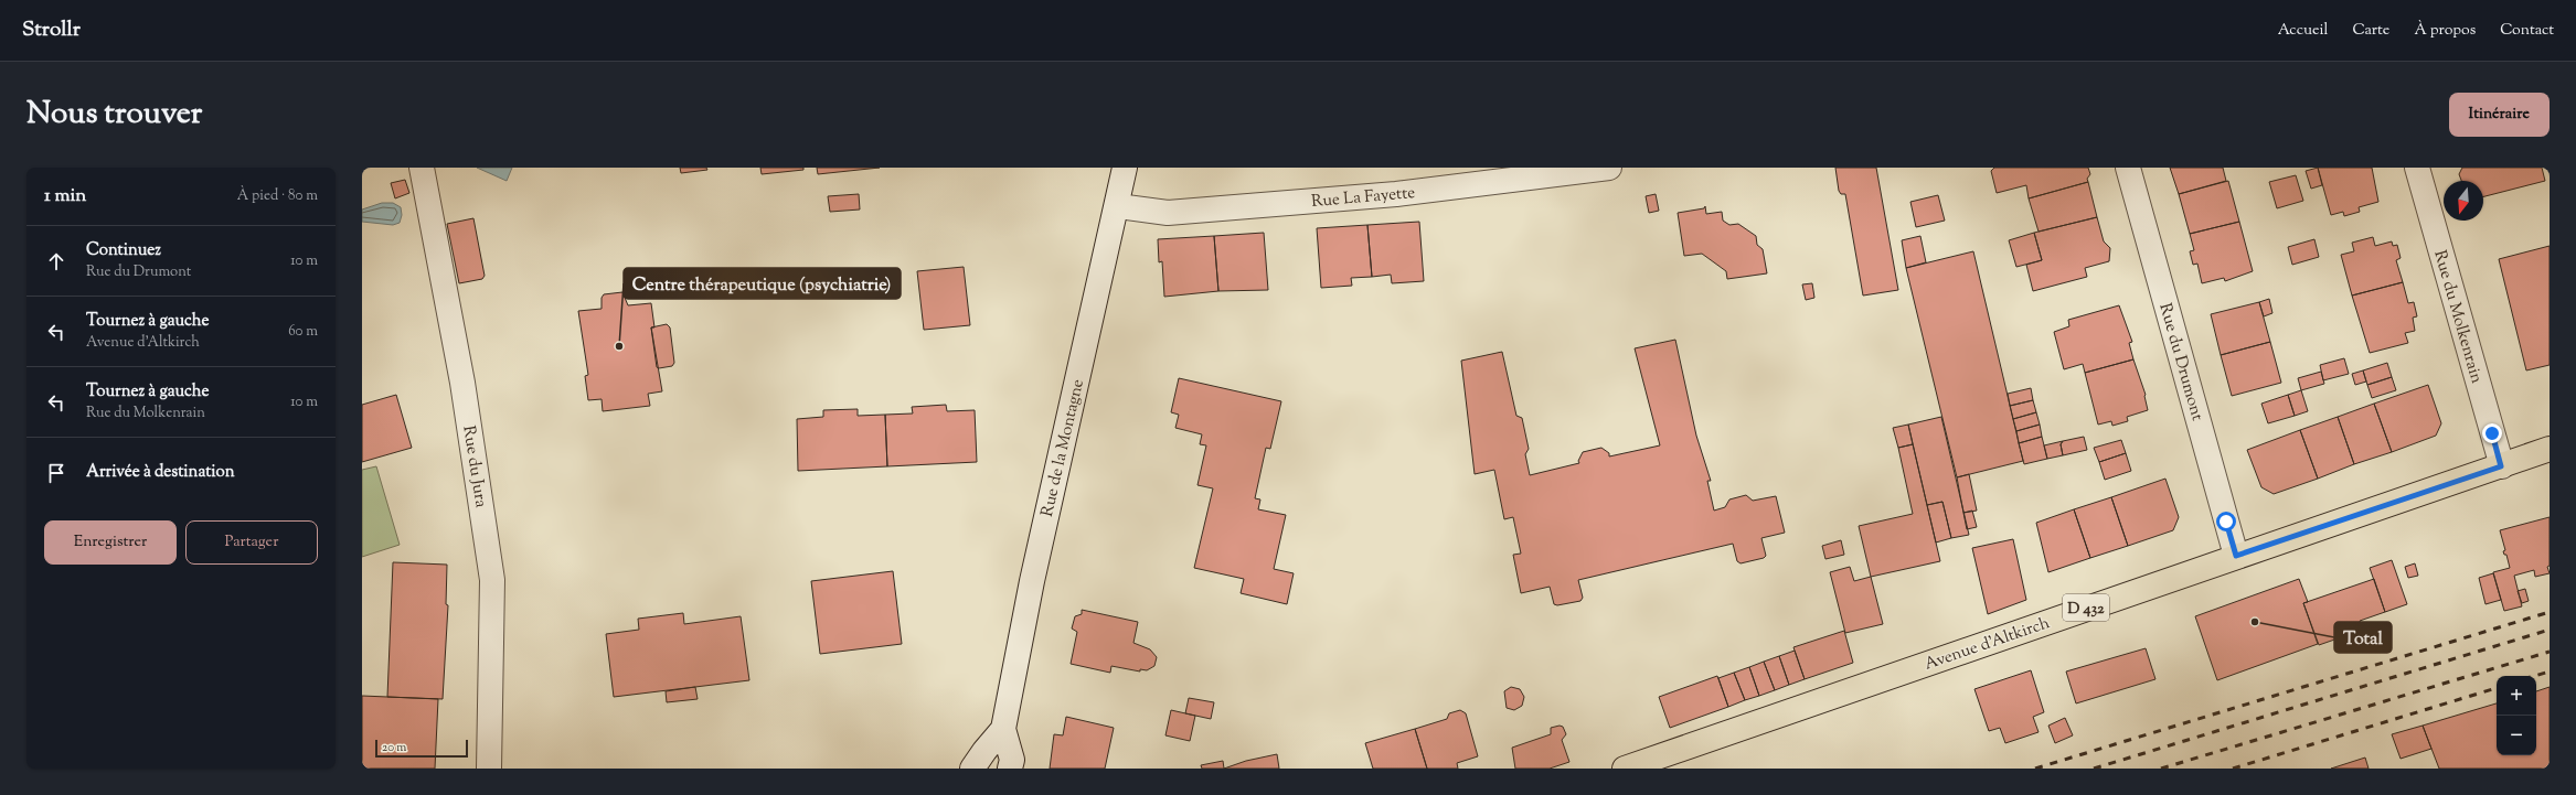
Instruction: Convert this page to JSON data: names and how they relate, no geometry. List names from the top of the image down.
{
  "streets": {
    "main road": ["D 432", "Avenue d'Altkirch"],
    "street": [
      "Rue La Fayette",
      "Rue du Molkenrain",
      "Rue du Drumont",
      "Rue de la Montagne",
      "Rue du Jura"
    ]
  },
  "crossings": [
    ["Rue La Fayette", "Rue de la Montagne"],
    ["Rue du Molkenrain", "Avenue d'Altkirch"],
    ["Rue du Drumont", "Avenue d'Altkirch"]
  ],
  "places": ["Centre thérapeutique (psychiatrie)", "Total"],
  "scale_bar": "20 m",
  "north": "bottom",
  "page": {
    "header": "Strollr",
    "nav": [
      "Accueil",
      "Carte",
      "À propos",
      "Contact"
    ],
    "title": "Nous trouver",
    "buttons": [
      "Itinéraire",
      ["Enregistrer", "Partager"]
    ],
    "heading": ["1 min", "À pied · 80 m"],
    "list": [
      ["Continuez", "Rue du Drumont", "10 m"],
      ["Tournez à gauche", "Avenue d'Altkirch", "60 m"],
      ["Tournez à gauche", "Rue du Molkenrain", "10 m"],
      "Arrivée à destination"
    ],
    "map_buttons": ["+", "−"],
    "scale": "20 m"
  }
}
